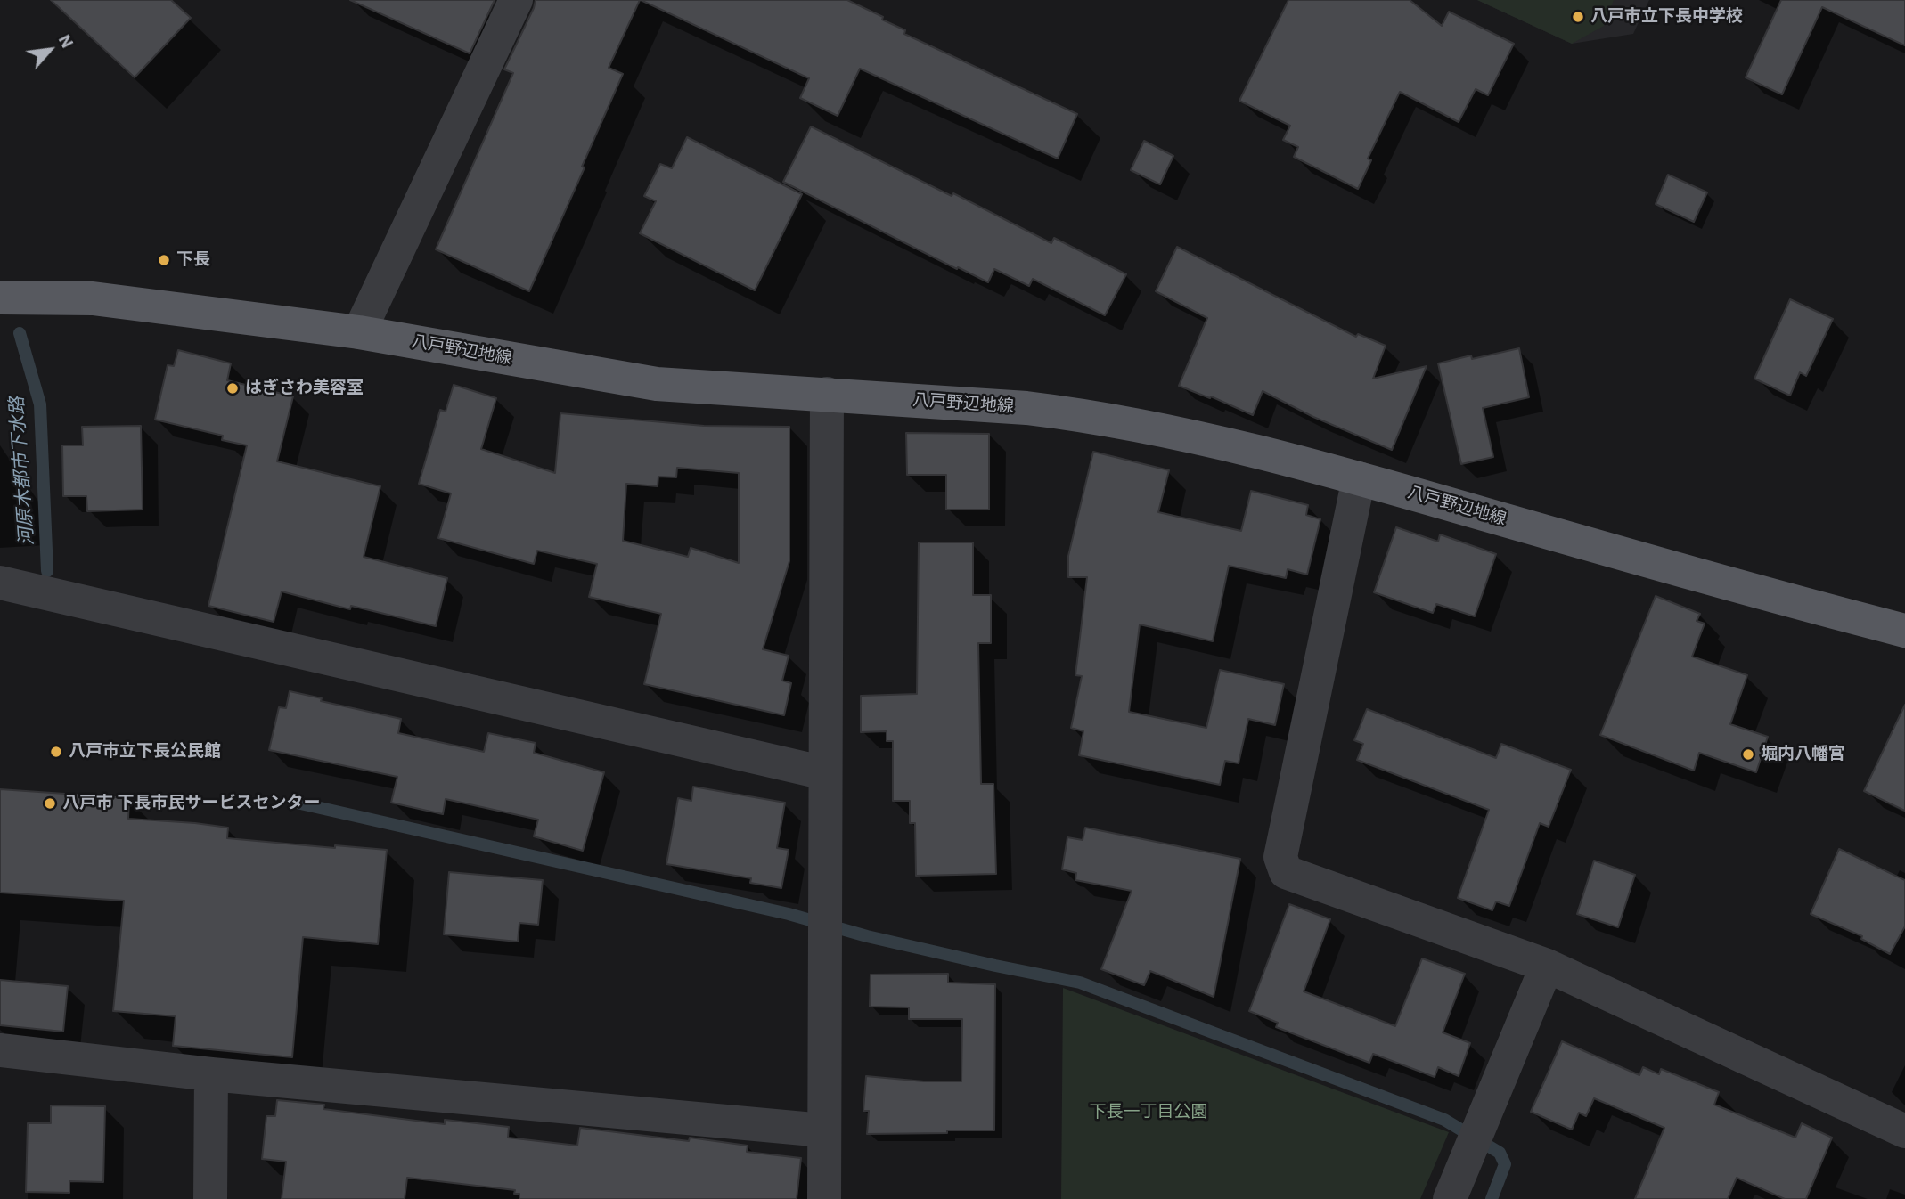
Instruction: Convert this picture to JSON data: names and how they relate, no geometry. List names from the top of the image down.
{
  "streets": {
    "main road": ["八戸野辺地線"]
  },
  "water": ["河原木都市下水路"],
  "parks": ["下長一丁目公園"],
  "places": [
    "八戸市立下長中学校",
    "下長",
    "はぎさわ美容室",
    "八戸市立下長公民館",
    "堀内八幡宮",
    "八戸市 下長市民サービスセンター"
  ],
  "north": "top right"
}
